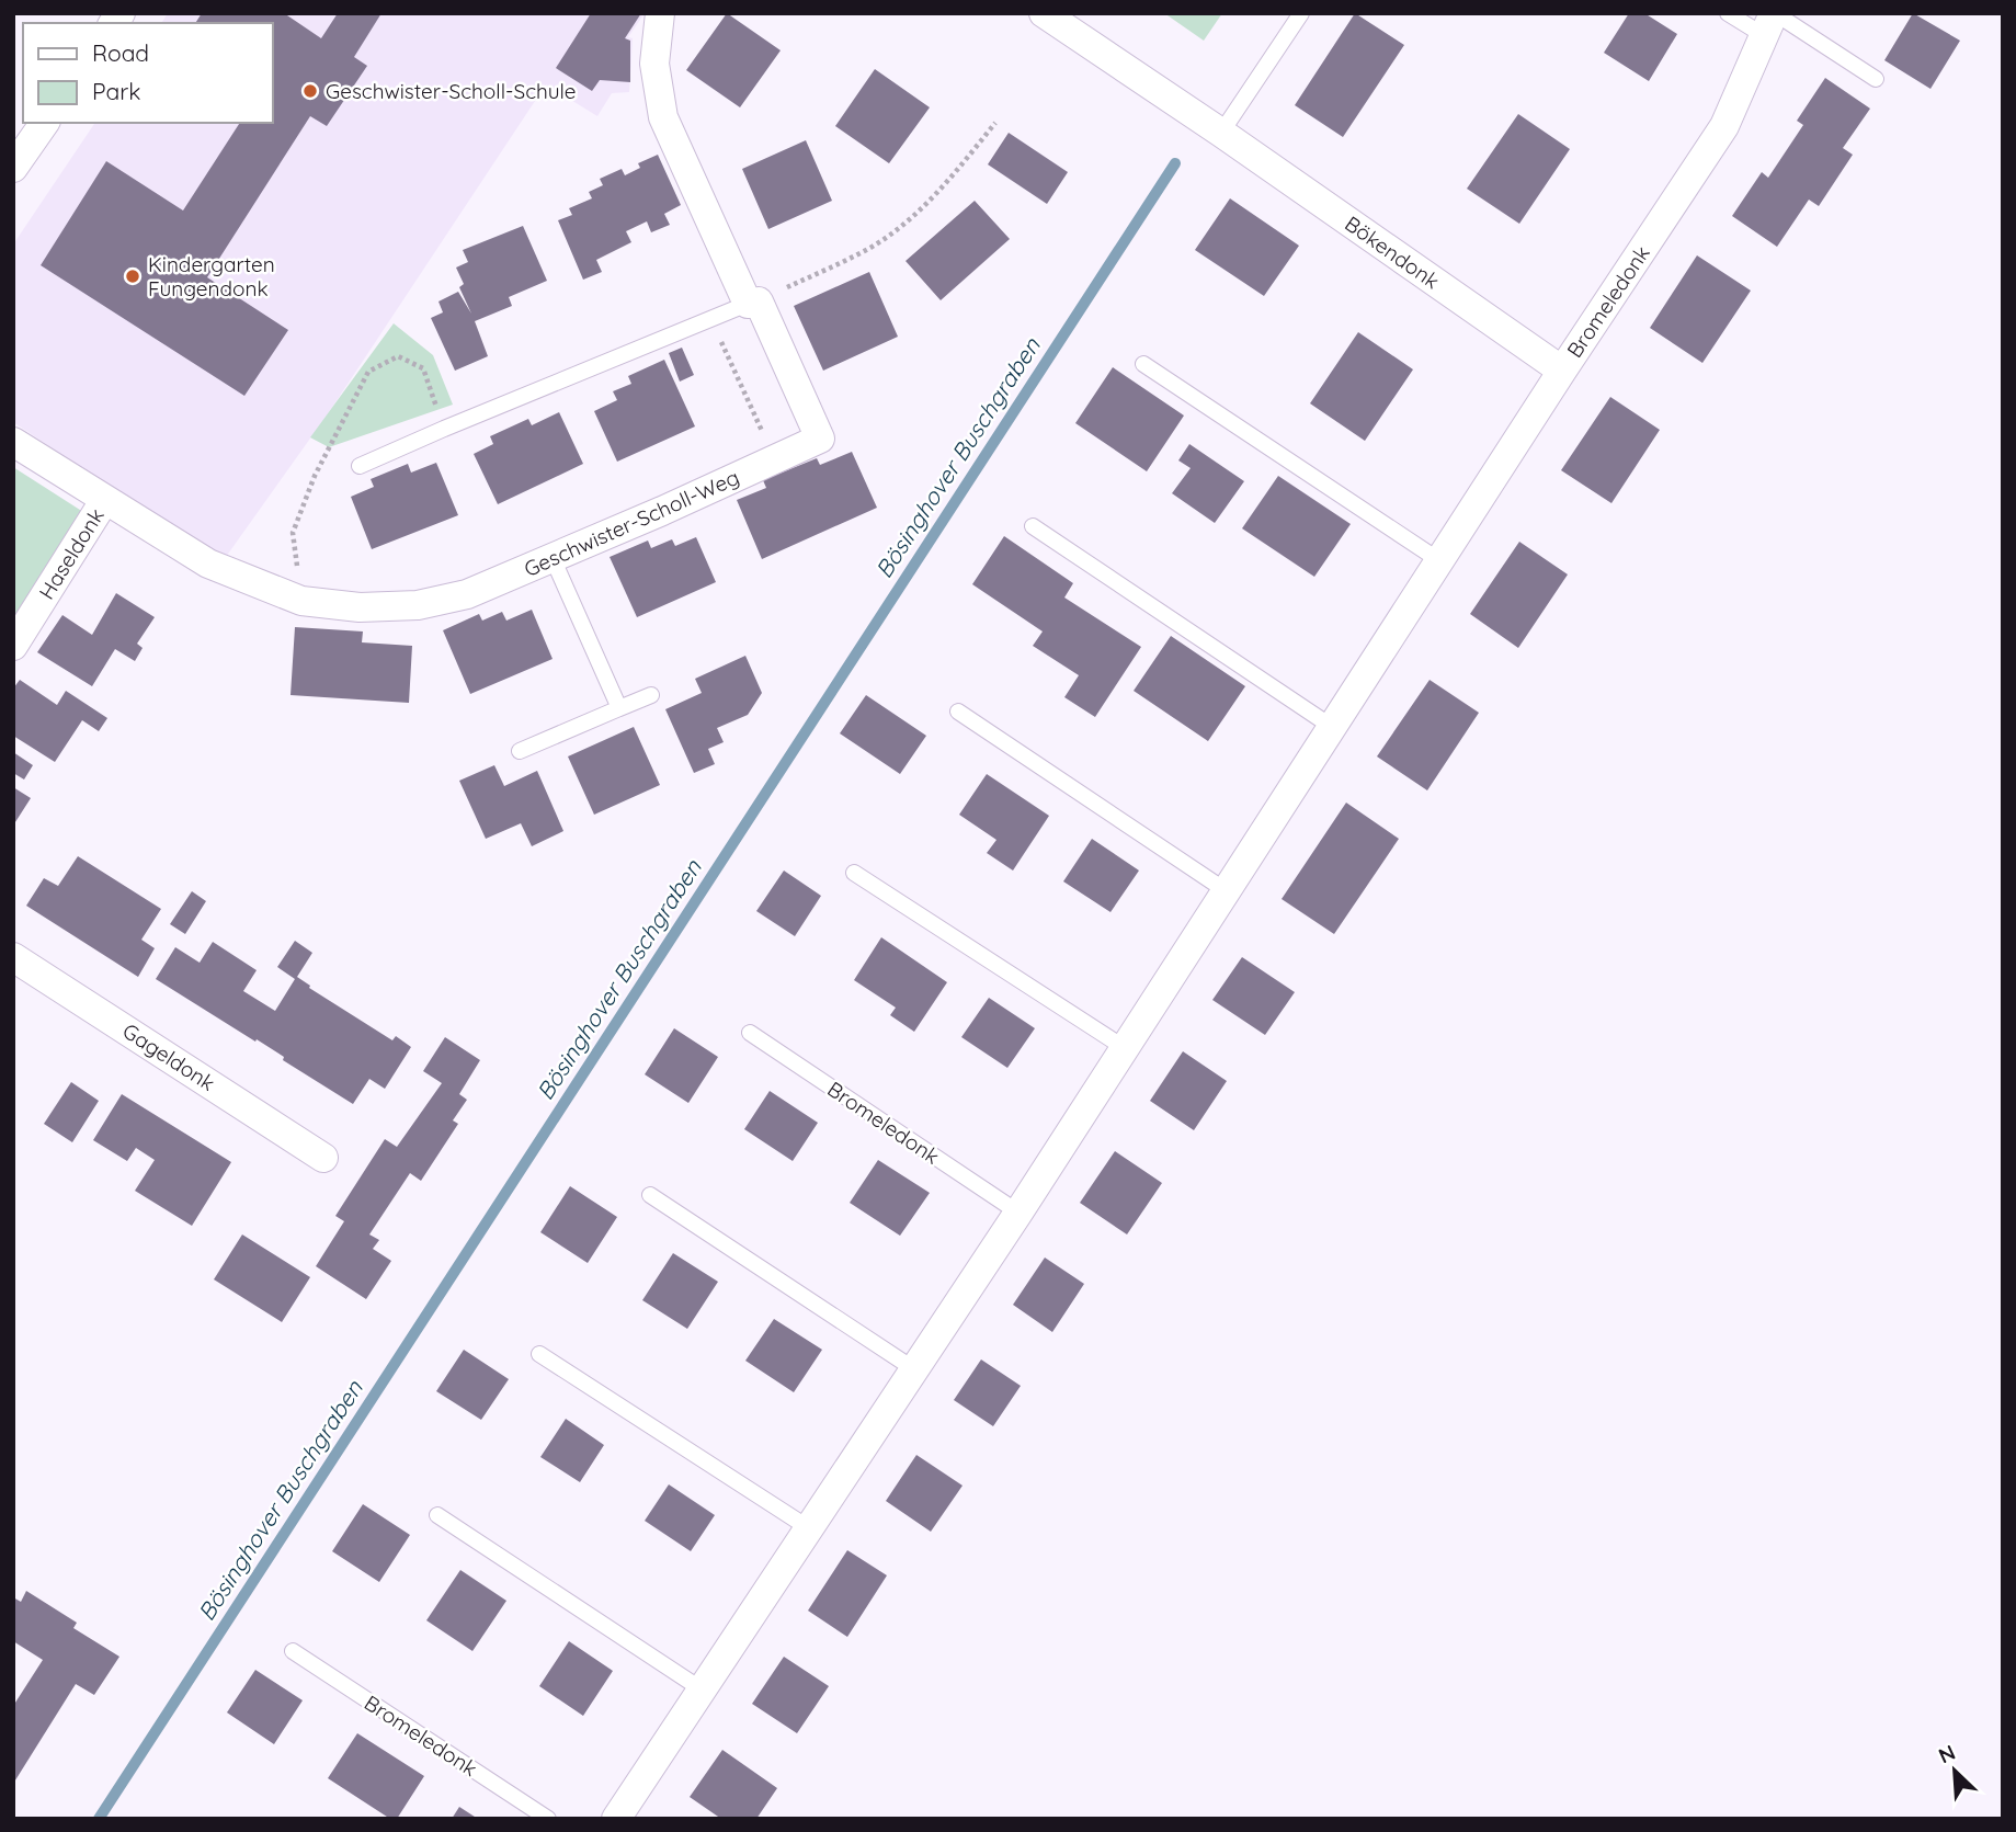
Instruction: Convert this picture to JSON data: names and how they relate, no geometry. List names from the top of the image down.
{
  "streets": {
    "street": [
      "Bökendonk",
      "Bromeledonk",
      "Geschwister-Scholl-Weg",
      "Haseldonk",
      "Gageldonk"
    ]
  },
  "crossings": [
    ["Bökendonk", "Bromeledonk"],
    ["Geschwister-Scholl-Weg", "Haseldonk"]
  ],
  "water": ["Bösinghover Buschgraben"],
  "places": ["Geschwister-Scholl-Schule", "Kindergarten Fungendonk"],
  "legend": ["Road", "Park"],
  "north": "top left"
}
